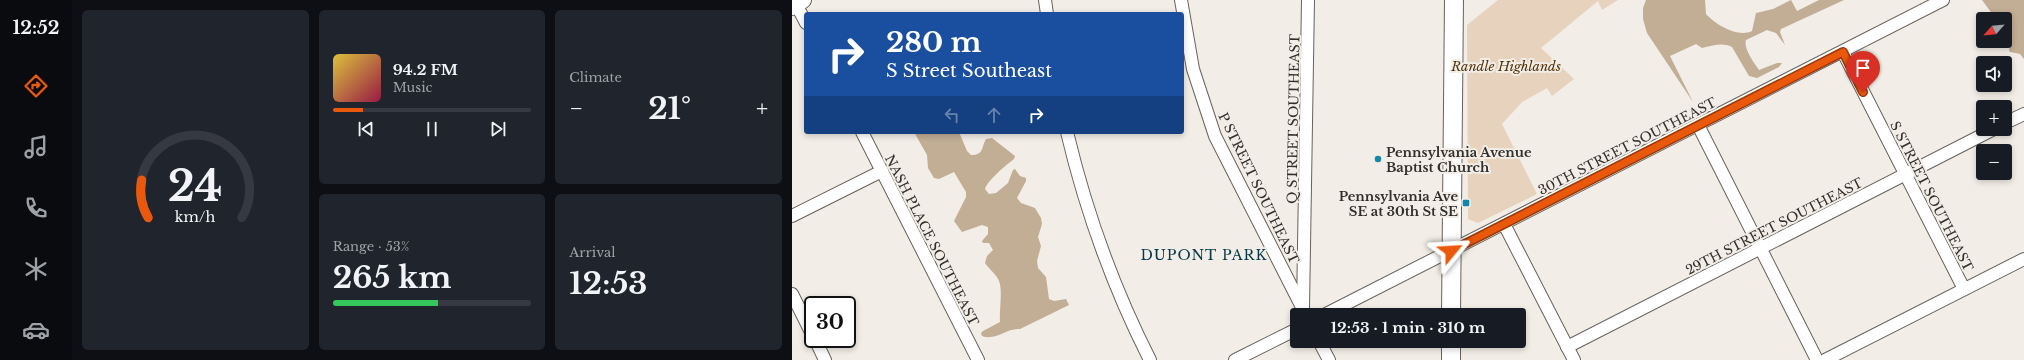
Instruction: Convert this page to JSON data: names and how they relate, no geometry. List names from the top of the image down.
{
  "streets": {
    "street": [
      "Q STREET SOUTHEAST",
      "30TH STREET SOUTHEAST",
      "P STREET SOUTHEAST",
      "S STREET SOUTHEAST",
      "29TH STREET SOUTHEAST",
      "NASH PLACE SOUTHEAST"
    ]
  },
  "crossings": [
    ["30TH STREET SOUTHEAST", "S STREET SOUTHEAST"],
    ["S STREET SOUTHEAST", "29TH STREET SOUTHEAST"]
  ],
  "districts": ["DUPONT PARK"],
  "parks": ["Randle Highlands"],
  "places": {
    "other": ["Pennsylvania Avenue Baptist Church"],
    "transit": ["Pennsylvania Ave SE at 30th St SE"]
  },
  "north": "bottom left",
  "page": {
    "tabs": "12:52",
    "tile": [
      "Climate",
      ["Range · 53%", "265 km"],
      ["Arrival", "12:53"]
    ],
    "map_buttons": ["+", "−"],
    "turn": ["280 m", "S Street Southeast"],
    "song": ["94.2 FM", "Music"],
    "heat": ["−", "21°", "+"],
    "limit": "30",
    "trip": "12:53 · 1 min · 310 m",
    "gauge": ["24", "km/h"]
  }
}
